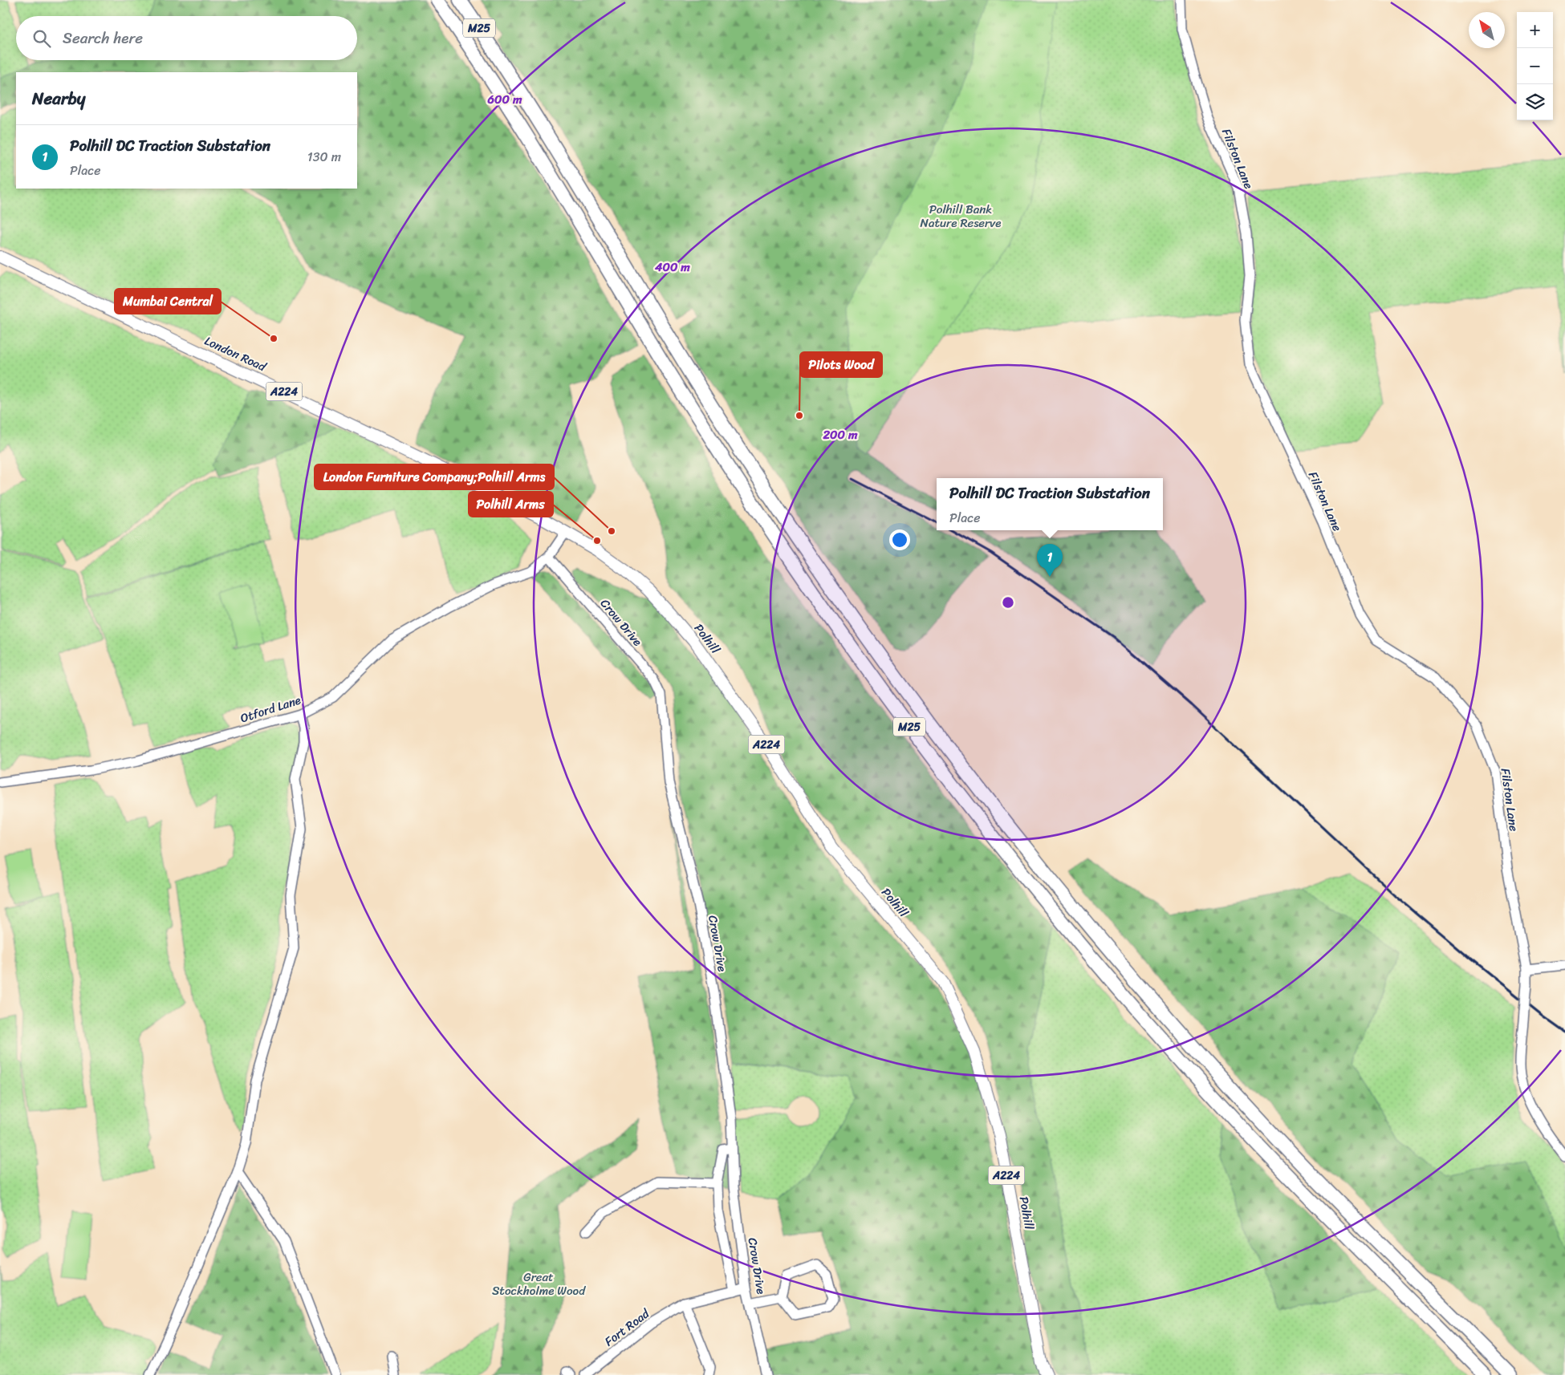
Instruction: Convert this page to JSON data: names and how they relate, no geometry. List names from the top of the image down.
{
  "streets": {
    "highway": ["M25"],
    "main road": ["London Road", "A224", "Polhill"],
    "street": [
      "Filston Lane",
      "Crow Drive",
      "Otford Lane",
      "Fort Road"
    ]
  },
  "crossings": [
    ["London Road", "Polhill"],
    ["London Road", "Otford Lane"],
    ["Crow Drive", "Otford Lane"],
    ["Crow Drive", "Fort Road"],
    ["Polhill", "Otford Lane"]
  ],
  "parks": ["Polhill Bank Nature Reserve", "Great Stockholme Wood"],
  "places": [
    "Mumbai Central",
    "Pilots Wood",
    "London Furniture Company;Polhill Arms",
    "Polhill Arms"
  ],
  "north": "top left",
  "page": {
    "map_buttons": ["+", "−"],
    "search": "Search here",
    "heading": "Nearby",
    "list": [
      {
        "mark": "1",
        "name": "Polhill DC Traction Substation",
        "note": "Place",
        "value": "130 m"
      }
    ],
    "popup": ["Polhill DC Traction Substation", "Place"],
    "pins": "1"
  },
  "rings": ["600 m", "400 m", "200 m"]
}
